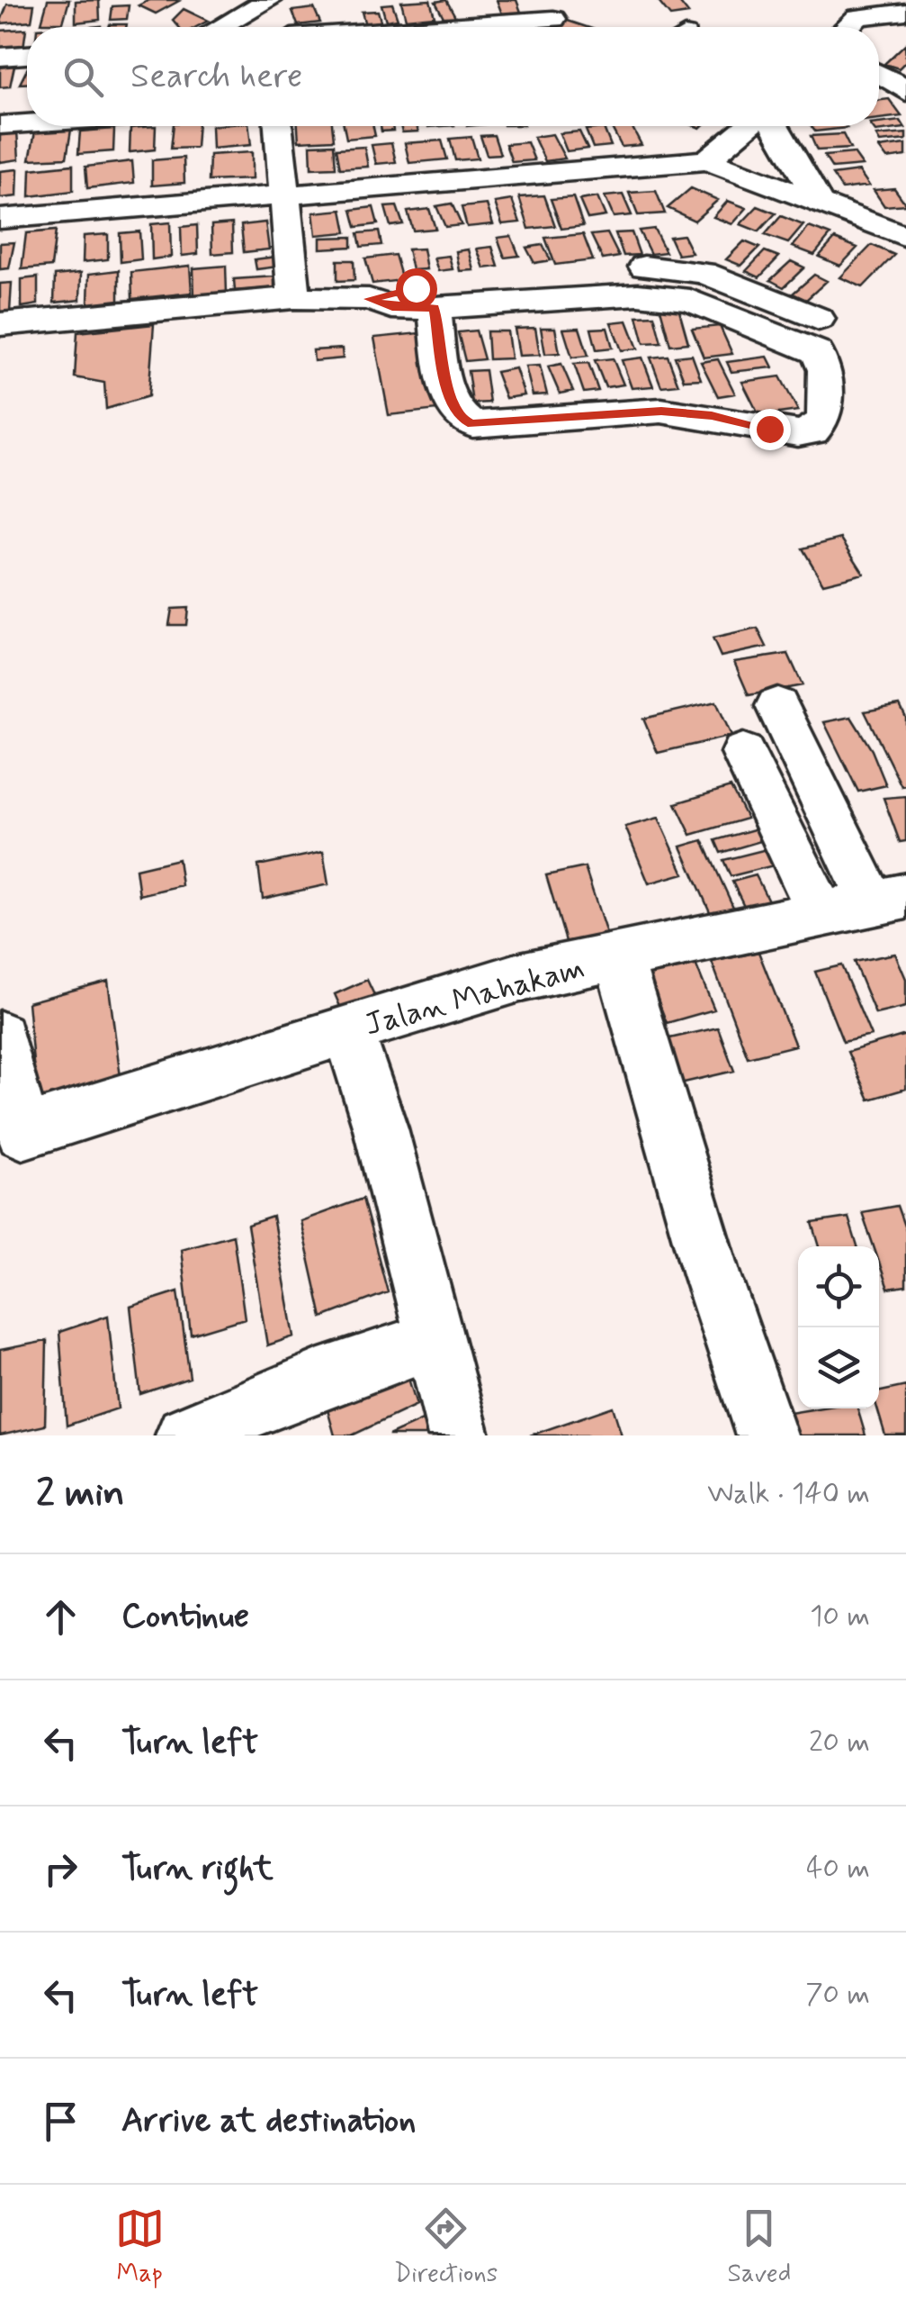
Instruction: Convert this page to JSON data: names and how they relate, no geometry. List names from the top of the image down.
{
  "streets": {
    "street": ["Jalan Mahakam"]
  },
  "page": {
    "search": "Search here",
    "heading": ["2 min", "Walk · 140 m"],
    "list": [
      ["Continue", "10 m"],
      ["Turn left", "20 m"],
      ["Turn right", "40 m"],
      ["Turn left", "70 m"],
      "Arrive at destination"
    ],
    "nav": ["Map", "Directions", "Saved"]
  }
}
